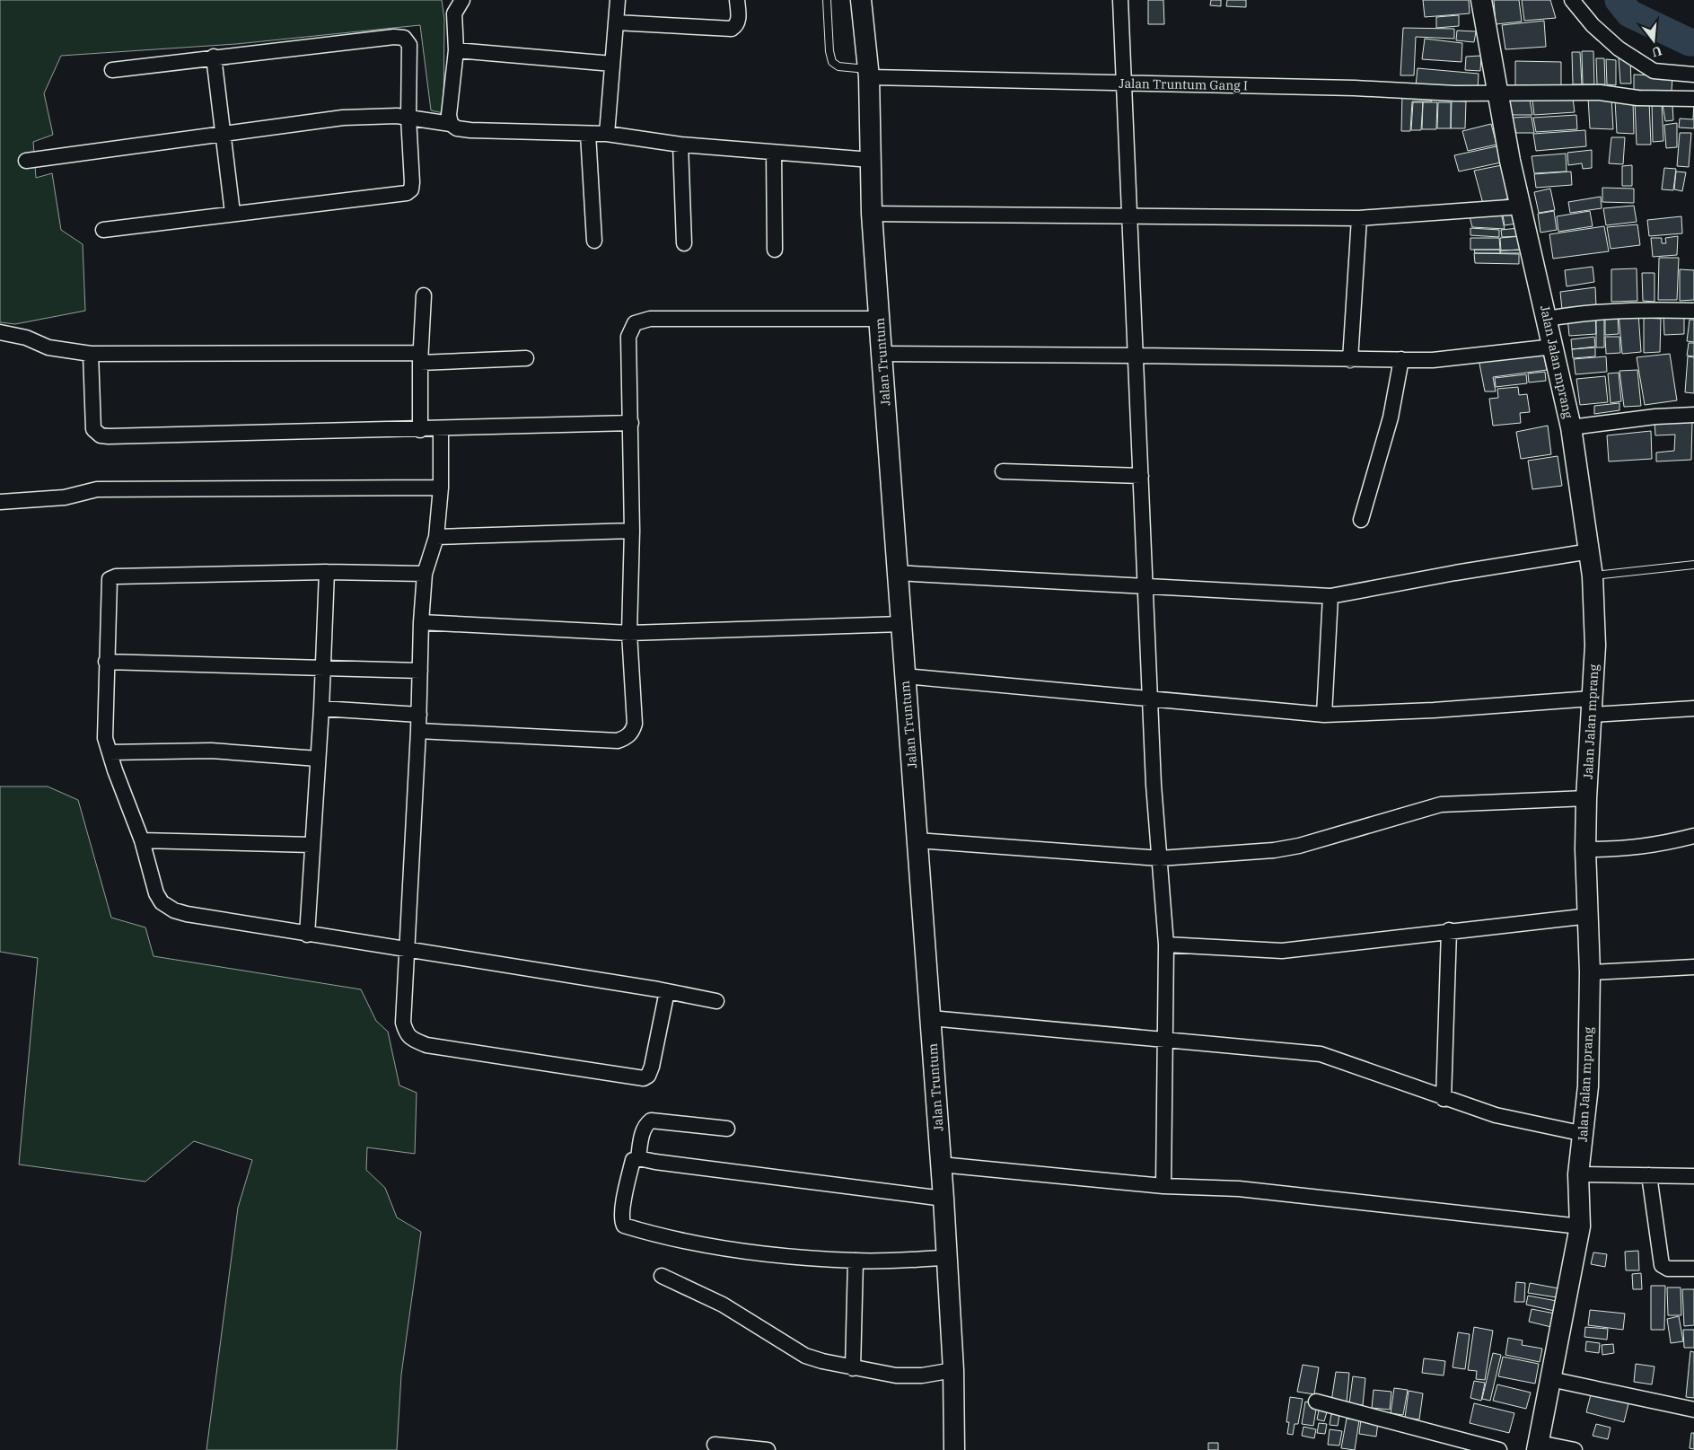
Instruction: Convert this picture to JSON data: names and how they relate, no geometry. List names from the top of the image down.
{
  "streets": {
    "street": ["Jalan Truntum Gang I", "Jalan Truntum", "Jalan Jalan mprang"]
  },
  "crossings": [
    ["Jalan Truntum Gang I", "Jalan Truntum"],
    ["Jalan Truntum Gang I", "Jalan Jalan mprang"]
  ],
  "north": "bottom"
}
